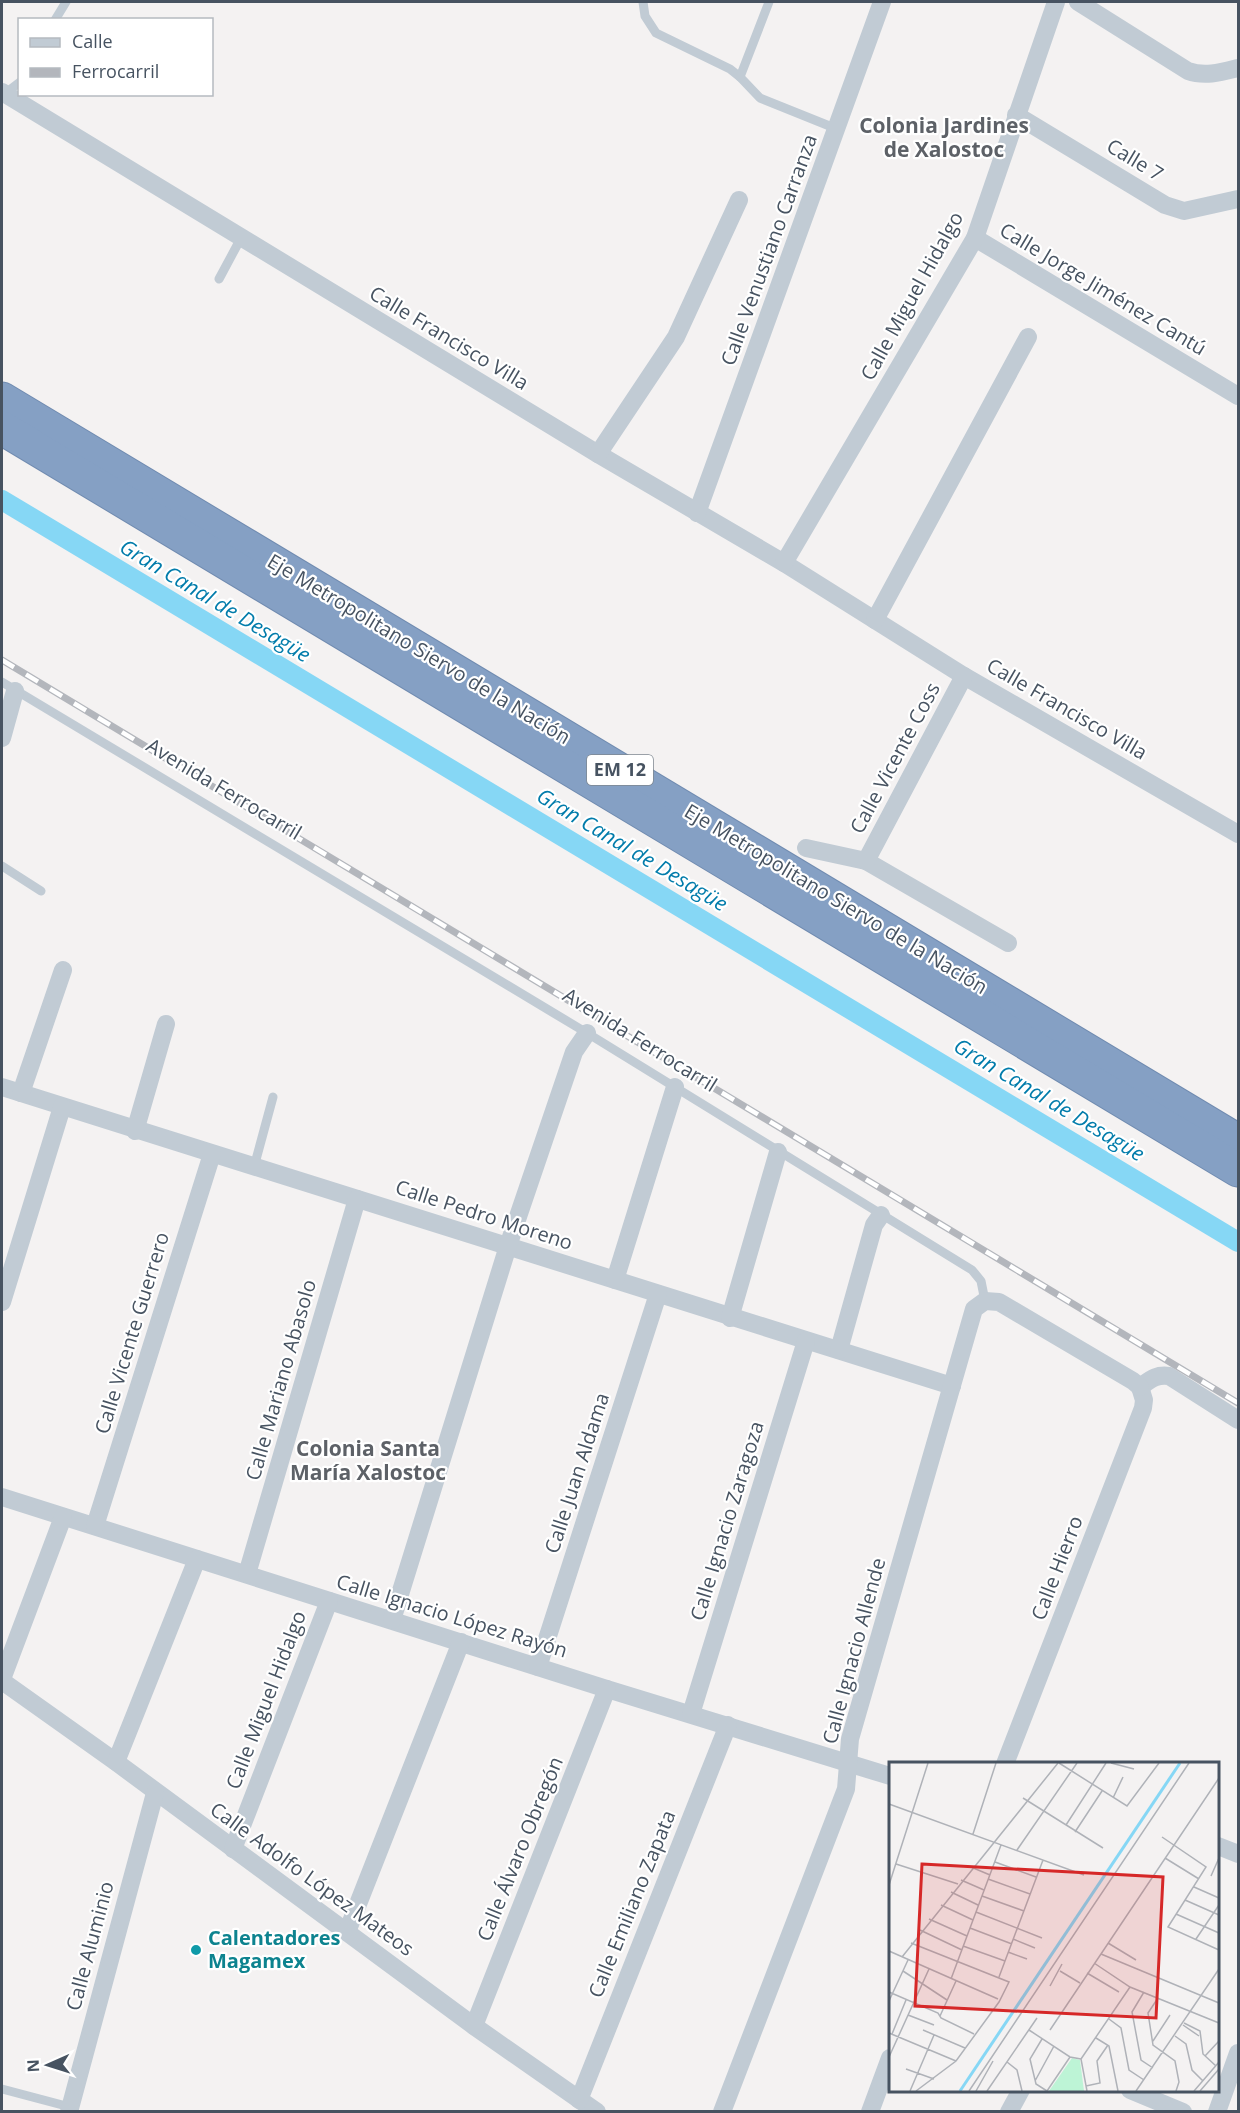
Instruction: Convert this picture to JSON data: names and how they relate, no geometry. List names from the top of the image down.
{
  "streets": {
    "highway": ["Eje Metropolitano Siervo de la Nación", "EM 12"],
    "street": [
      "Calle 7",
      "Calle Venustiano Carranza",
      "Calle Jorge Jiménez Cantú",
      "Calle Miguel Hidalgo",
      "Calle Francisco Villa",
      "Calle Vicente Coss",
      "Calle Pedro Moreno",
      "Calle Vicente Guerrero",
      "Calle Mariano Abasolo",
      "Calle Juan Aldama",
      "Calle Ignacio Zaragoza",
      "Calle Hierro",
      "Calle Ignacio López Rayón",
      "Calle Ignacio Allende",
      "Calle Álvaro Obregón",
      "Calle Adolfo López Mateos",
      "Calle Emiliano Zapata",
      "Calle Aluminio"
    ],
    "lane": ["Avenida Ferrocarril"]
  },
  "crossings": [
    ["Calle 7", "Calle Miguel Hidalgo"],
    ["Calle Venustiano Carranza", "Calle Francisco Villa"],
    ["Calle Jorge Jiménez Cantú", "Calle Miguel Hidalgo"],
    ["Calle Miguel Hidalgo", "Calle Francisco Villa"],
    ["Calle Miguel Hidalgo", "Calle Ignacio López Rayón"],
    ["Calle Miguel Hidalgo", "Calle Adolfo López Mateos"],
    ["Calle Francisco Villa", "Calle Vicente Coss"],
    ["Avenida Ferrocarril", "Calle Ignacio Allende"],
    ["Calle Pedro Moreno", "Calle Vicente Guerrero"],
    ["Calle Pedro Moreno", "Calle Mariano Abasolo"],
    ["Calle Pedro Moreno", "Calle Juan Aldama"],
    ["Calle Pedro Moreno", "Calle Ignacio Zaragoza"],
    ["Calle Pedro Moreno", "Calle Ignacio Allende"],
    ["Calle Vicente Guerrero", "Calle Ignacio López Rayón"],
    ["Calle Mariano Abasolo", "Calle Ignacio López Rayón"],
    ["Calle Juan Aldama", "Calle Ignacio López Rayón"],
    ["Calle Ignacio Zaragoza", "Calle Ignacio López Rayón"],
    ["Calle Ignacio López Rayón", "Calle Ignacio Allende"],
    ["Calle Ignacio López Rayón", "Calle Álvaro Obregón"],
    ["Calle Ignacio López Rayón", "Calle Emiliano Zapata"],
    ["Calle Álvaro Obregón", "Calle Adolfo López Mateos"],
    ["Calle Adolfo López Mateos", "Calle Emiliano Zapata"],
    ["Calle Adolfo López Mateos", "Calle Aluminio"]
  ],
  "districts": ["Colonia Jardines de Xalostoc", "Colonia Santa María Xalostoc"],
  "water": ["Gran Canal de Desagüe"],
  "places": ["Calentadores Magamex"],
  "legend": ["Calle", "Ferrocarril"],
  "north": "left"
}
